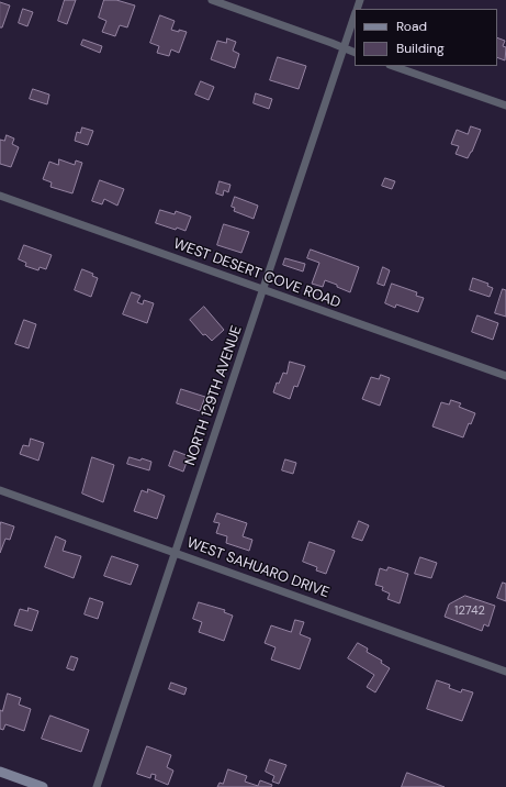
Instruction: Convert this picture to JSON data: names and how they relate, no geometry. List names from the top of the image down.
{
  "streets": {
    "street": ["WEST DESERT COVE ROAD", "NORTH 129TH AVENUE", "WEST SAHUARO DRIVE"]
  },
  "crossings": [
    ["WEST DESERT COVE ROAD", "NORTH 129TH AVENUE"],
    ["NORTH 129TH AVENUE", "WEST SAHUARO DRIVE"]
  ],
  "house_numbers": ["12742"],
  "legend": ["Road", "Building"]
}
